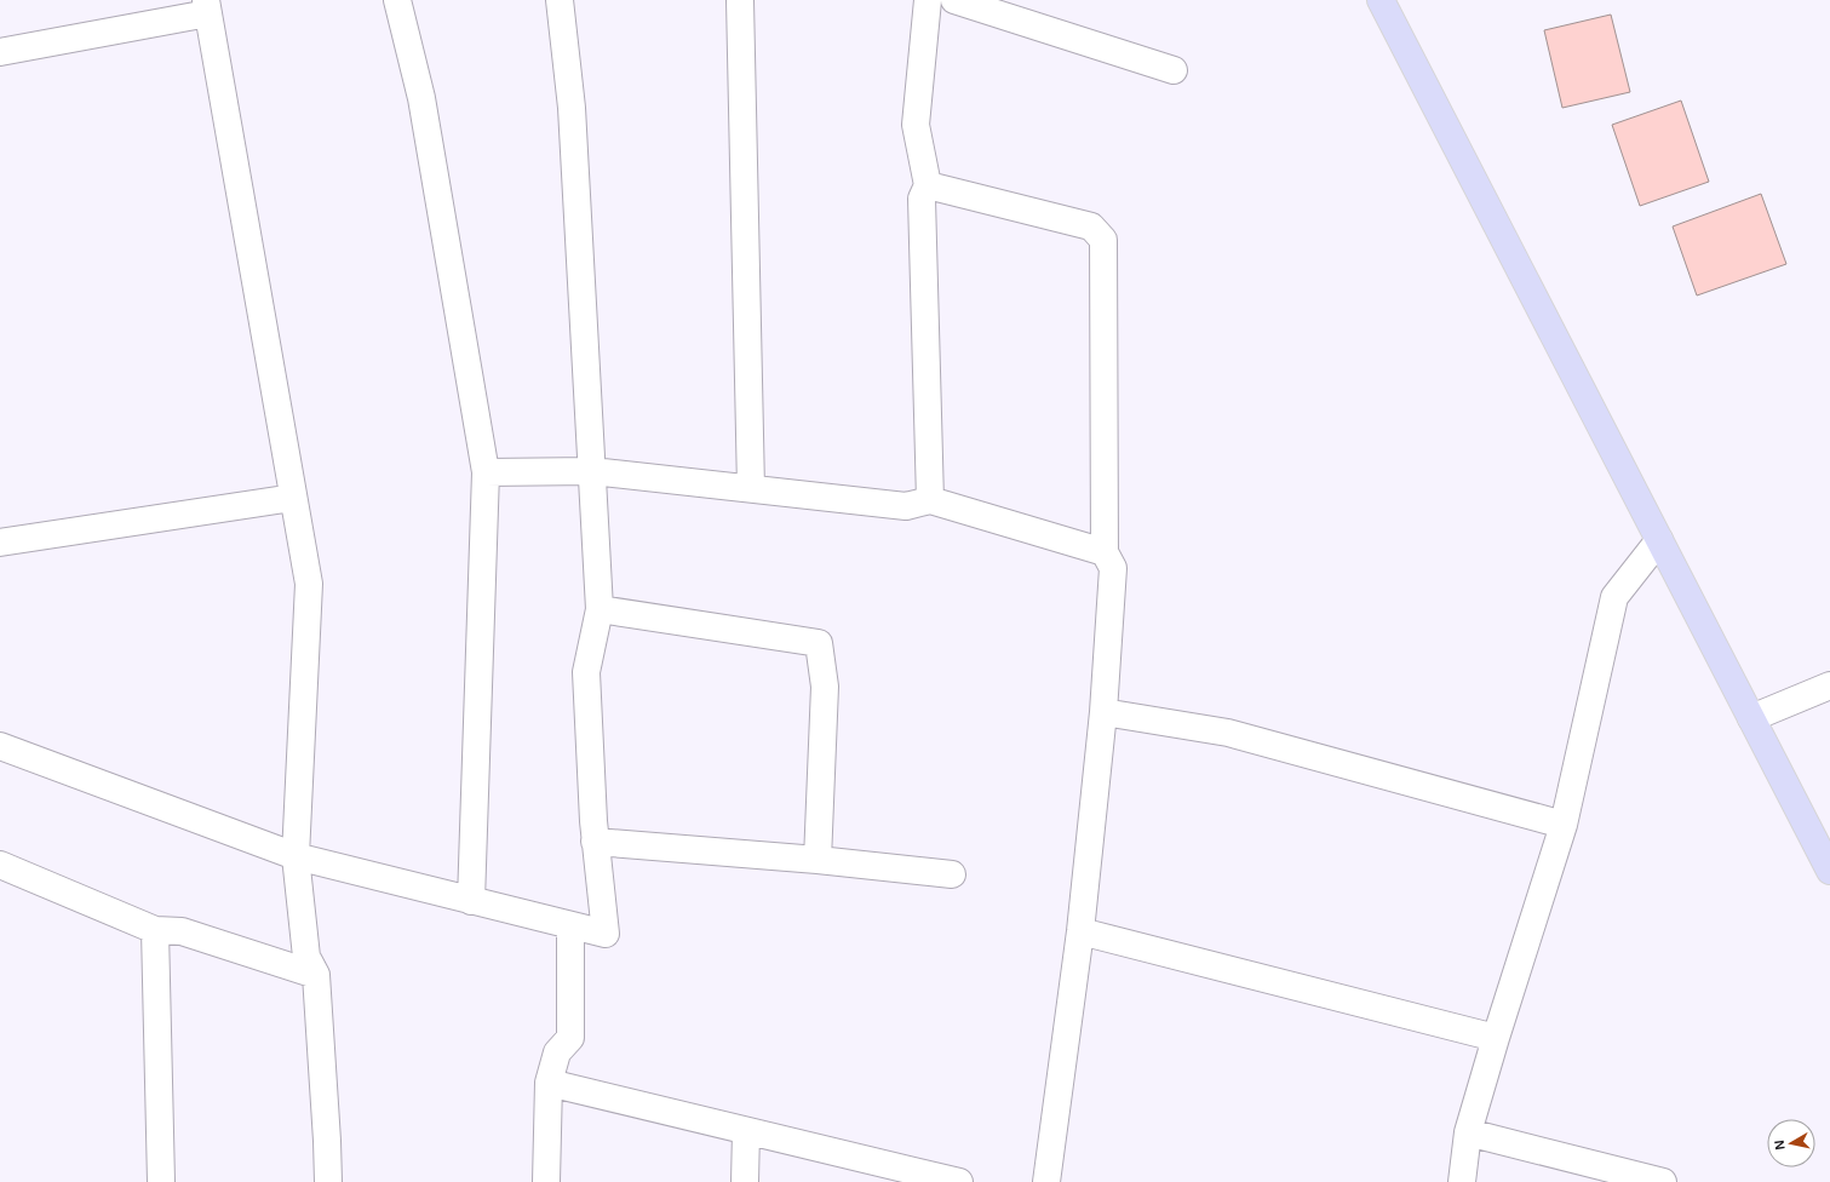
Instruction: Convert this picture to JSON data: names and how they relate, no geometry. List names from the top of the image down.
{
  "north": "left"
}
